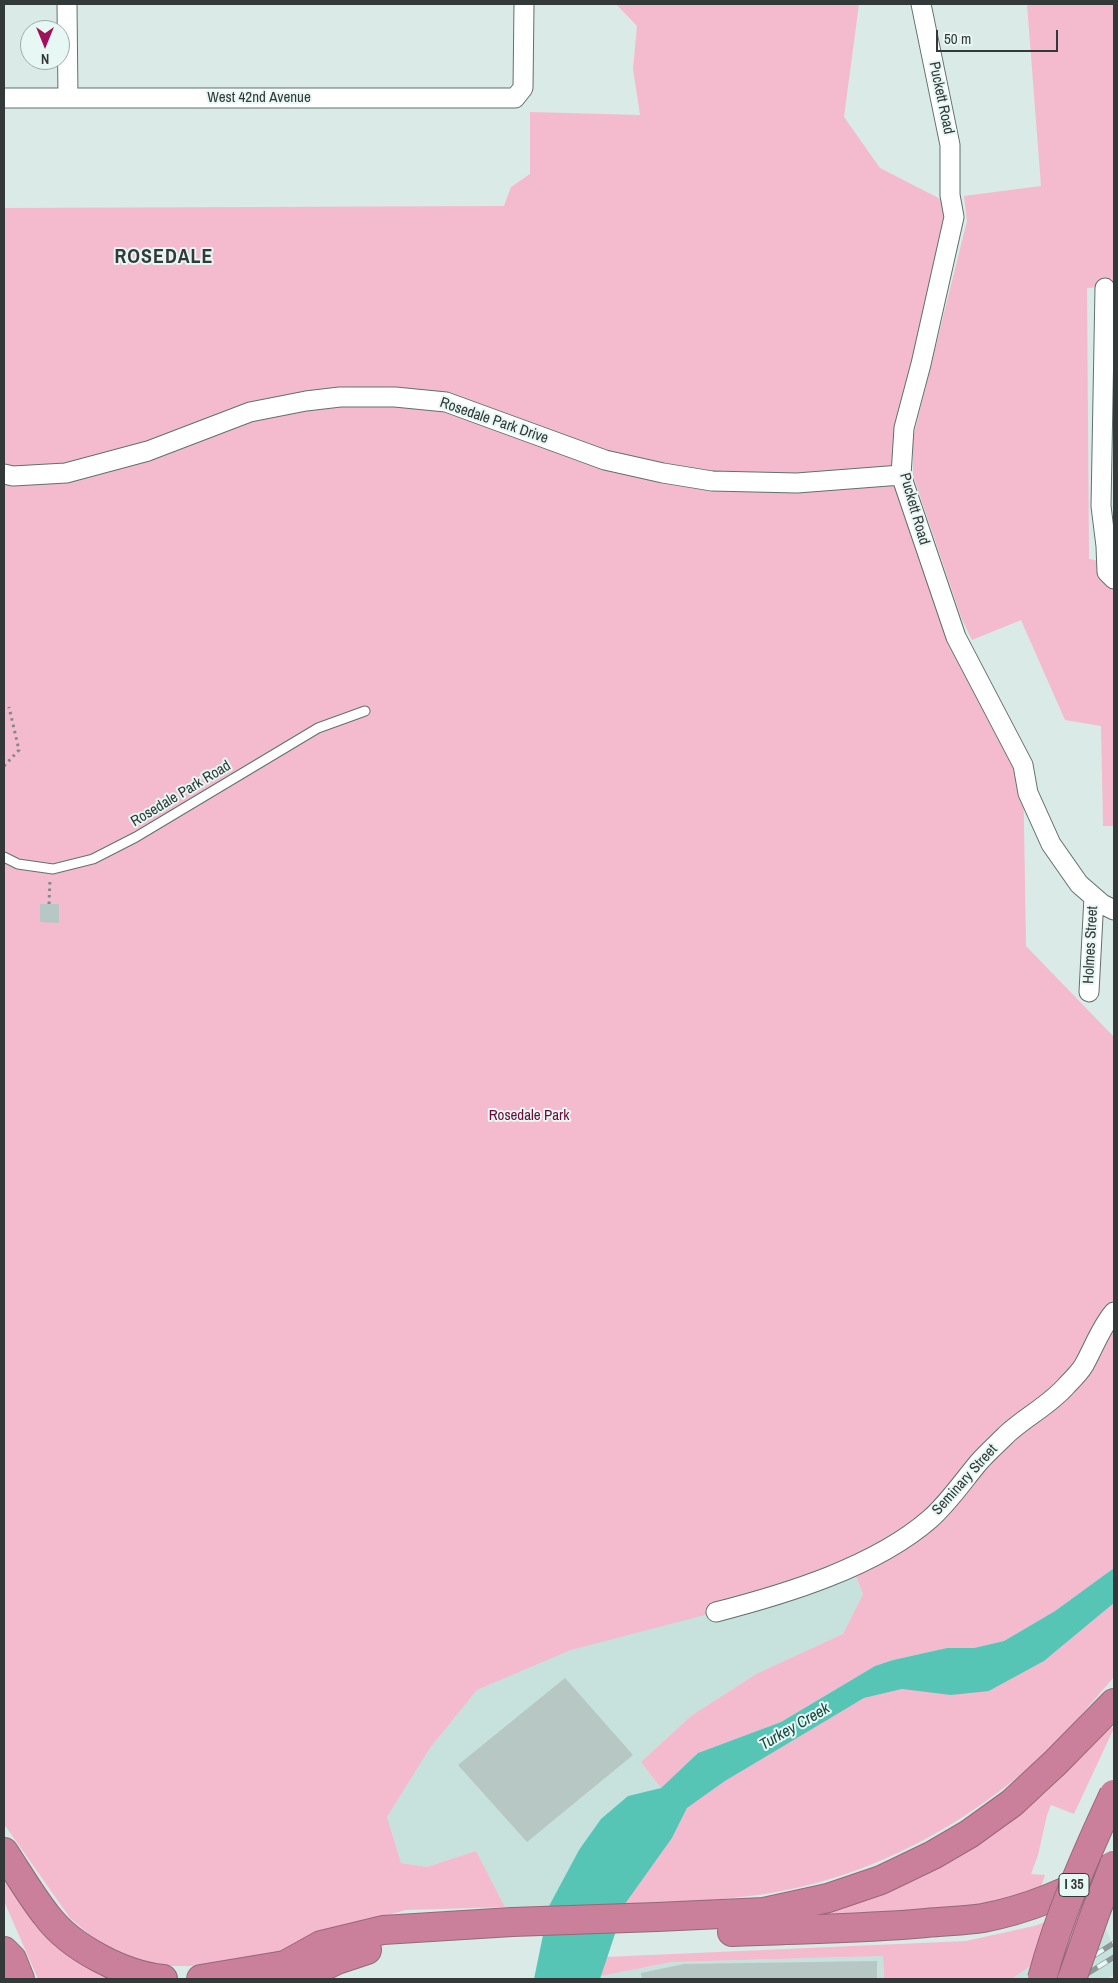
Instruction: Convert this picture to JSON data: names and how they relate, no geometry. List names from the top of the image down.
{
  "streets": {
    "highway": ["I 35"],
    "street": [
      "West 42nd Avenue",
      "Puckett Road",
      "Rosedale Park Drive",
      "Holmes Street",
      "Seminary Street"
    ],
    "lane": ["Rosedale Park Road"]
  },
  "crossings": [
    ["Puckett Road", "Rosedale Park Drive"],
    ["Puckett Road", "Holmes Street"]
  ],
  "districts": ["ROSEDALE"],
  "water": ["Turkey Creek"],
  "parks": ["Rosedale Park"],
  "scale_bar": "50 m",
  "north": "bottom"
}
